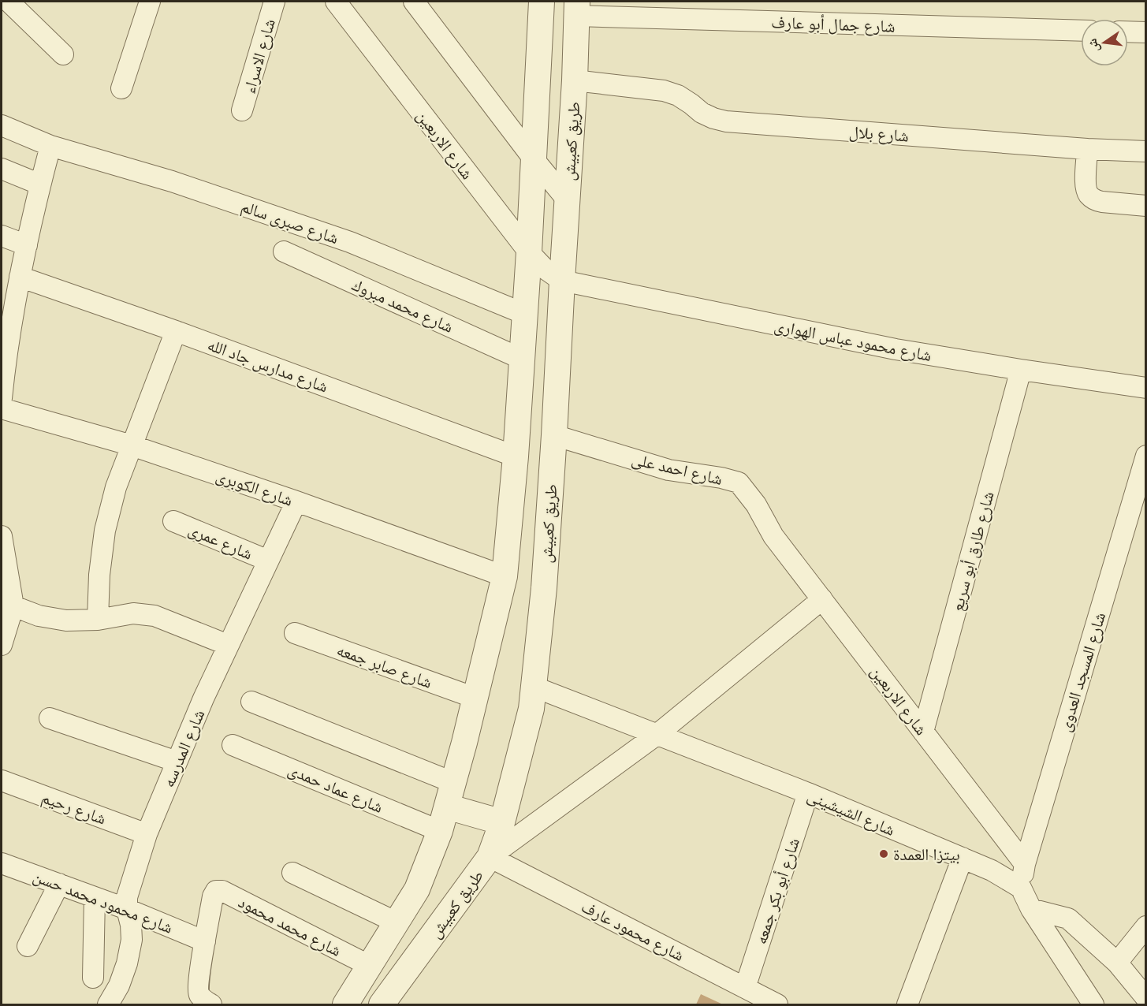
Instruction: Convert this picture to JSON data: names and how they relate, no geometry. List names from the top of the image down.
{
  "streets": {
    "street": [
      "شارع جمال أبو عارف",
      "شارع الاسراء",
      "شارع بلال",
      "طريق كعبيش",
      "شارع الاربعين",
      "شارع صبرى سالم",
      "شارع محمد مبروك",
      "شارع محمود عباس الهوارى",
      "شارع مدارس جاد الله",
      "شارع احمد على",
      "شارع الكوبرى",
      "شارع عمرى",
      "شارع طارق أبو سريع",
      "شارع صابر جمعه",
      "شارع المسجد العدوى",
      "شارع المدرسه",
      "شارع عماد حمدى",
      "شارع رحيم",
      "شارع الشيشينى",
      "شارع أبو بكر جمعه",
      "شارع محمود محمد حسن",
      "شارع محمد محمود",
      "شارع محمود عارف"
    ]
  },
  "crossings": [
    ["شارع جمال أبو عارف", "طريق كعبيش"],
    ["شارع بلال", "طريق كعبيش"],
    ["طريق كعبيش", "شارع الاربعين"],
    ["طريق كعبيش", "شارع محمود عباس الهوارى"],
    ["طريق كعبيش", "شارع احمد على"],
    ["طريق كعبيش", "شارع الشيشينى"],
    ["طريق كعبيش", "شارع محمود عارف"],
    ["شارع الاربعين", "شارع محمود عباس الهوارى"],
    ["شارع الاربعين", "شارع احمد على"],
    ["شارع الاربعين", "شارع طارق أبو سريع"],
    ["شارع الاربعين", "شارع المسجد العدوى"],
    ["شارع محمود عباس الهوارى", "شارع طارق أبو سريع"],
    ["شارع الكوبرى", "شارع المدرسه"],
    ["شارع عمرى", "شارع المدرسه"],
    ["شارع المسجد العدوى", "شارع الشيشينى"],
    ["شارع المدرسه", "شارع رحيم"],
    ["شارع المدرسه", "شارع محمود محمد حسن"],
    ["شارع الشيشينى", "شارع أبو بكر جمعه"],
    ["شارع أبو بكر جمعه", "شارع محمود عارف"],
    ["شارع محمود محمد حسن", "شارع محمد محمود"]
  ],
  "places": ["بيتزا العمدة"],
  "north": "left"
}
